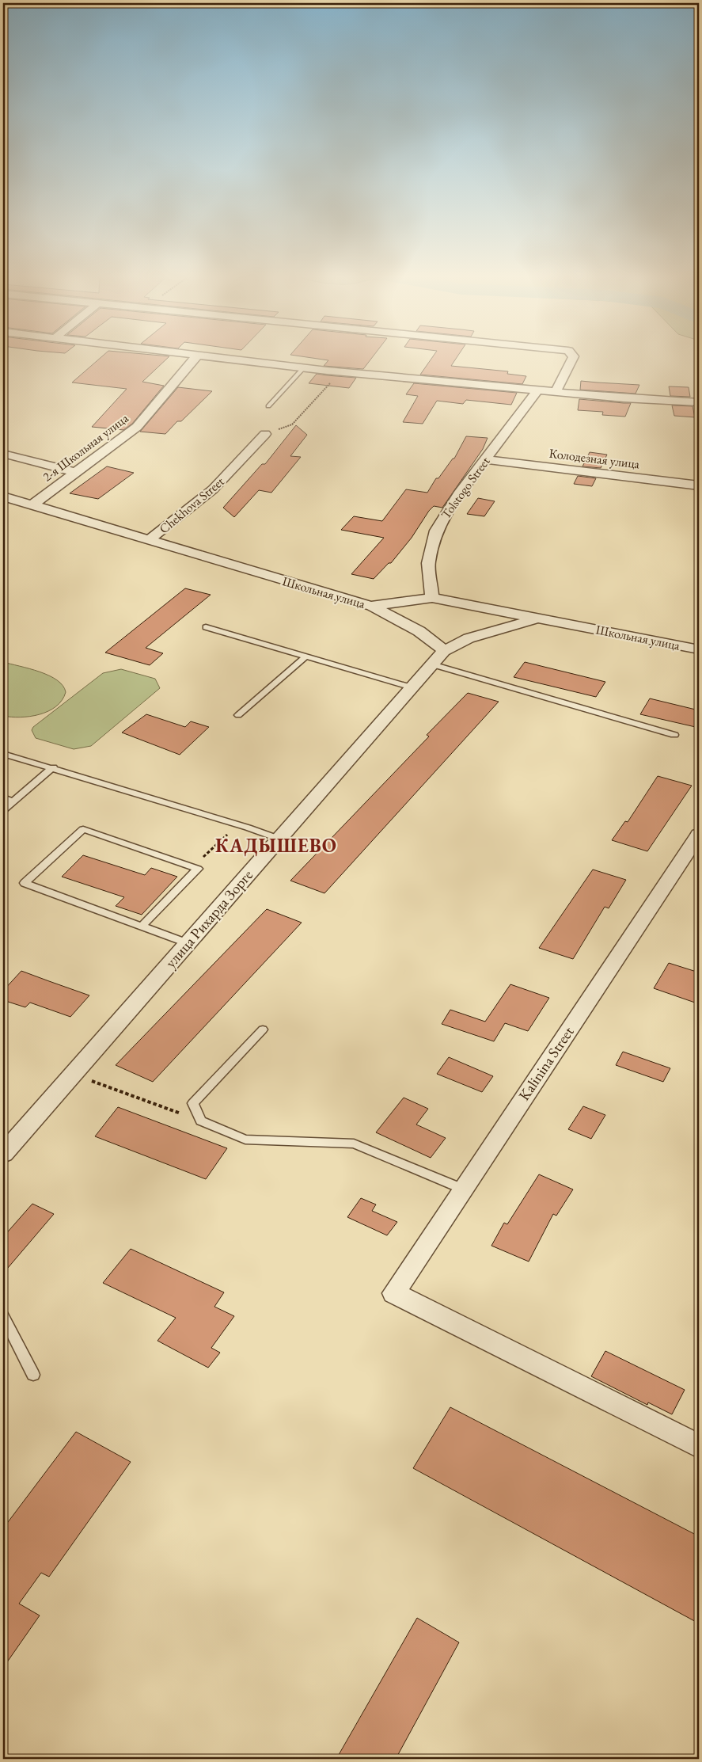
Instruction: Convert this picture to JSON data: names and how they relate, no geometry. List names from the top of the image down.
{
  "streets": {
    "street": [
      "2-я Школьная улица",
      "Колодезная улица",
      "Tolstogo Street",
      "Chekhova Street",
      "Школьная улица",
      "улица Рихарда Зорге",
      "Kalinina Street"
    ]
  },
  "crossings": [
    ["2-я Школьная улица", "Школьная улица"],
    ["Колодезная улица", "Tolstogo Street"],
    ["Tolstogo Street", "Школьная улица"],
    ["Chekhova Street", "Школьная улица"],
    ["Школьная улица", "улица Рихарда Зорге"]
  ],
  "districts": ["КАДЫШЕВО"]
}
